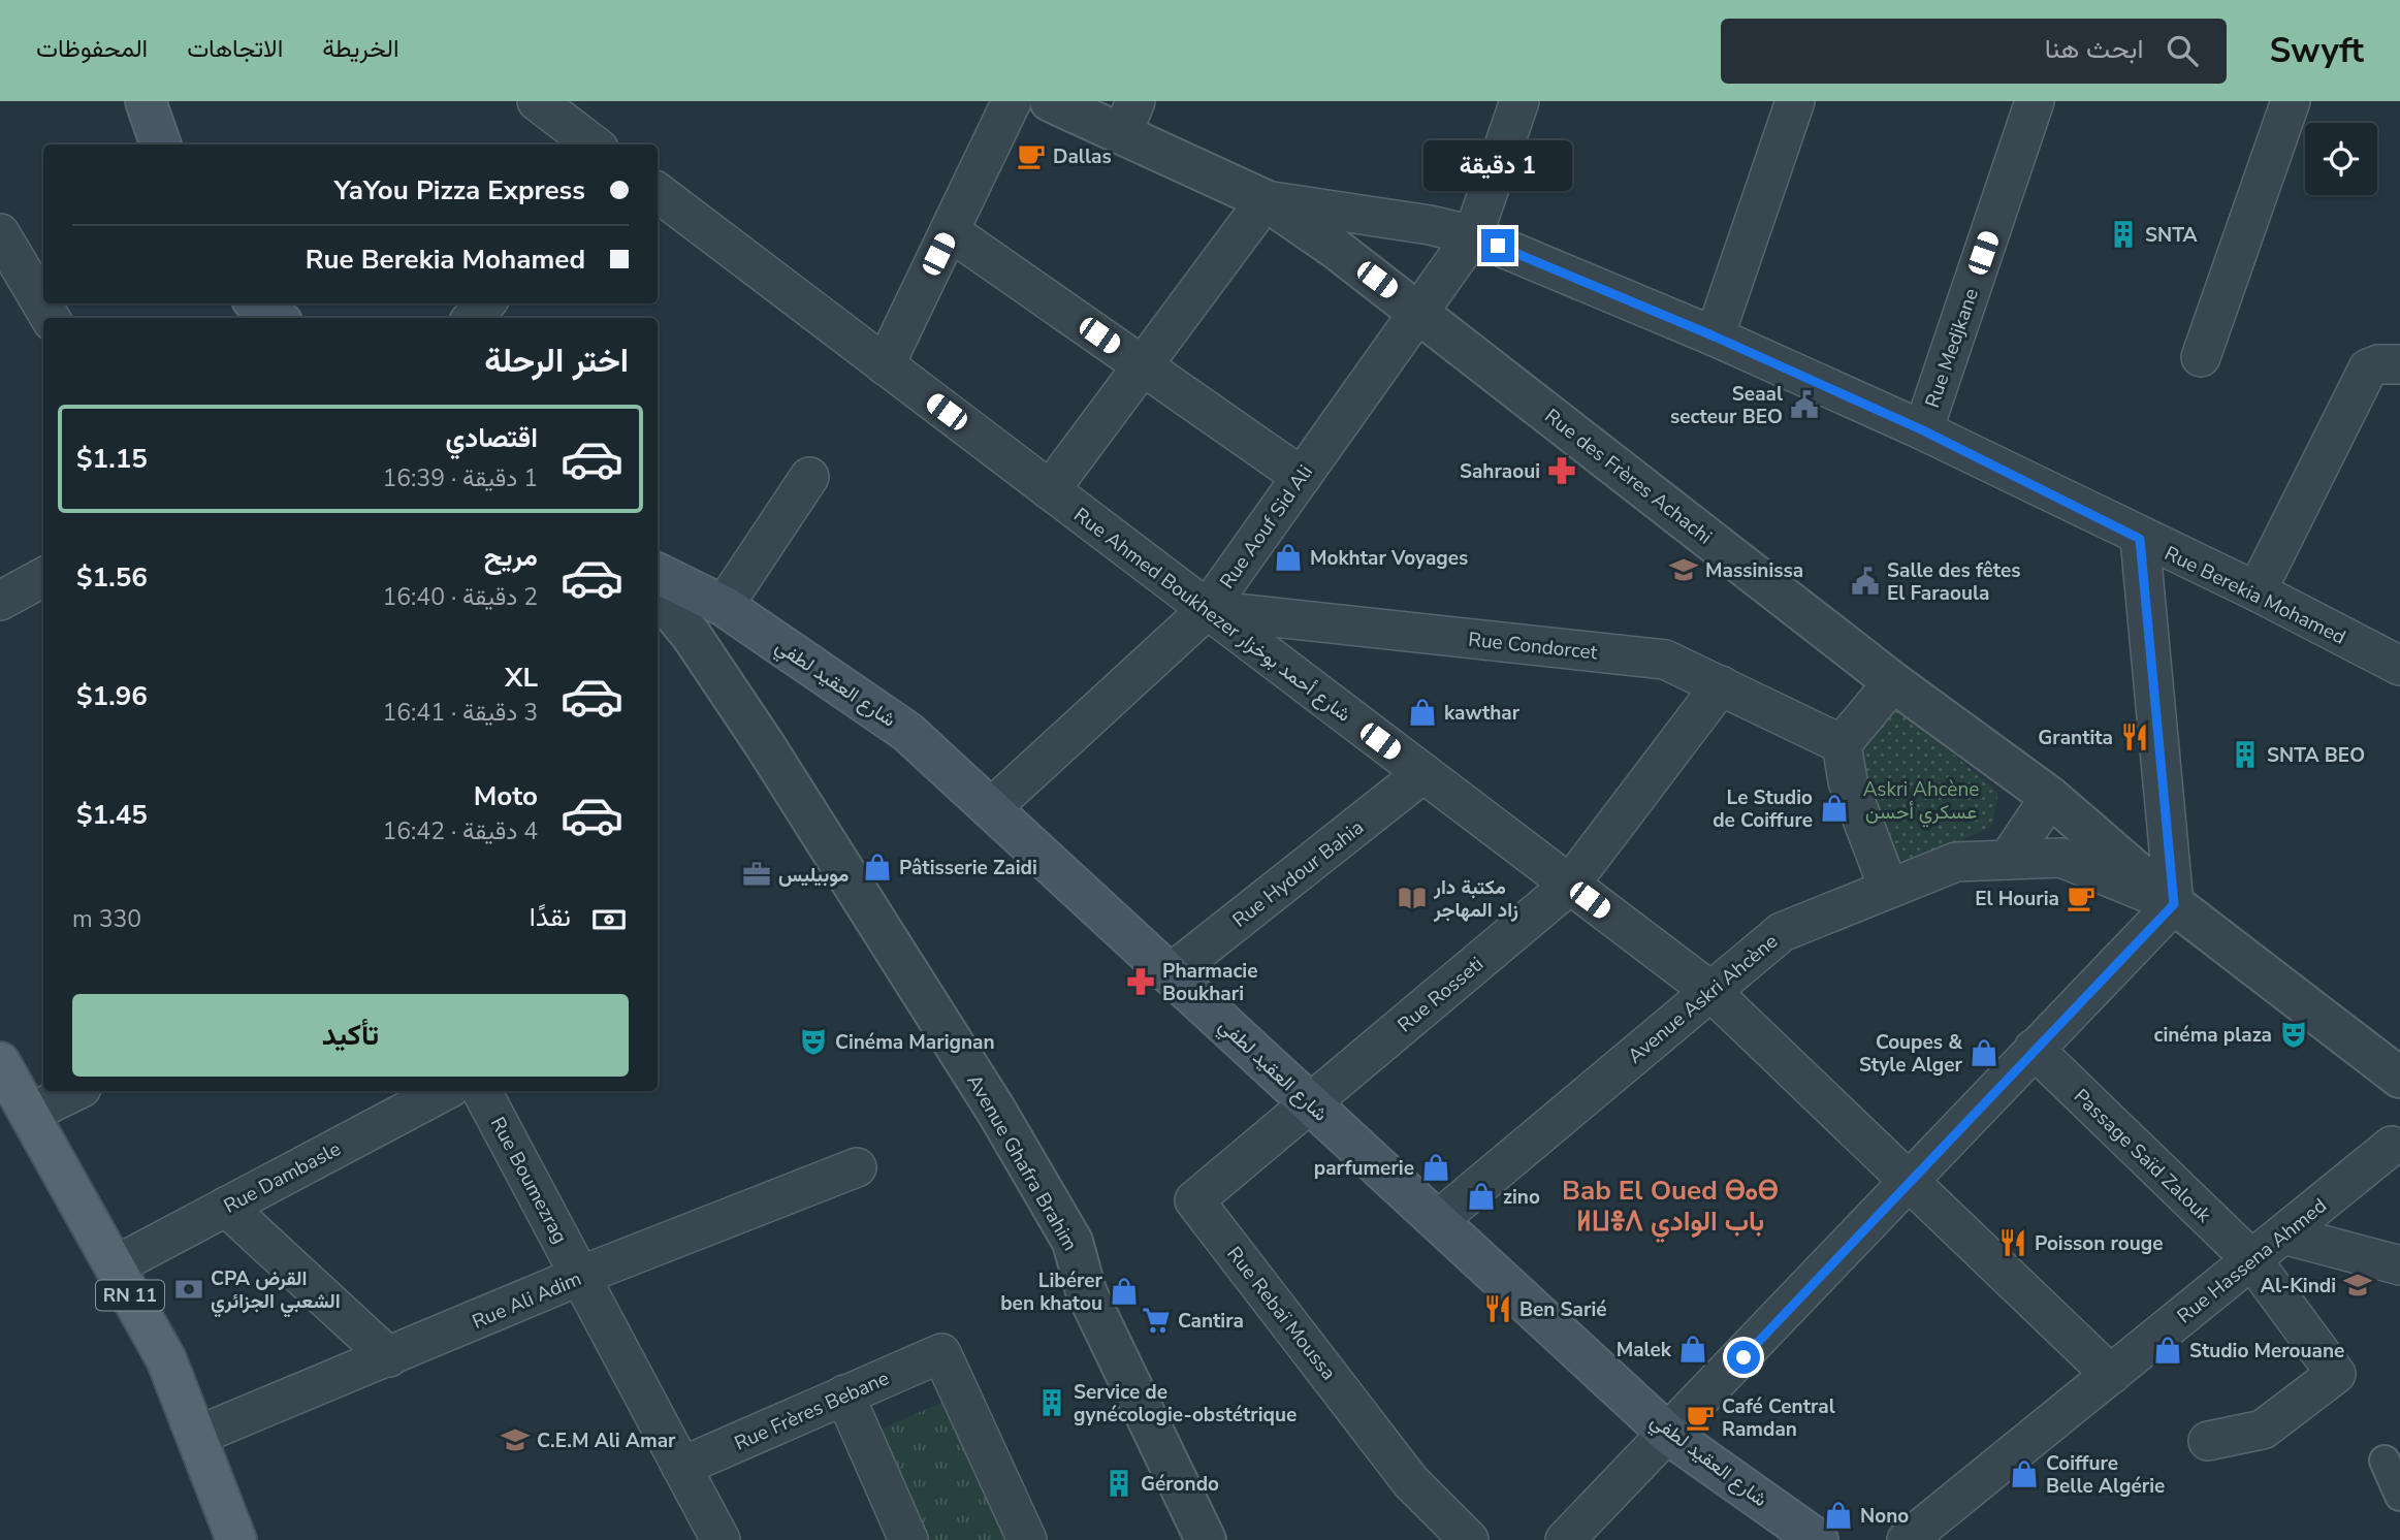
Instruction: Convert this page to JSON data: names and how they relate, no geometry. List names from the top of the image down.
{
  "streets": {
    "main road": ["شارع العقيد لطفي", "RN 11"],
    "street": [
      "Rue Medjkane",
      "Rue des Frères Achachi",
      "Rue Aouf Sid Ali",
      "Rue Berekia Mohamed",
      "Rue Ahmed Boukhezer شارع أحمد بوخزار",
      "Rue Condorcet",
      "Rue Hydour Bahia",
      "Rue Rosseti",
      "Avenue Askri Ahcène",
      "Passage Saïd Zalouk",
      "Avenue Ghafra Brahim",
      "Rue Dambasle",
      "Rue Boumezrag",
      "Rue Hassena Ahmed",
      "Rue Ali Adim",
      "Rue Rebaï Moussa",
      "Rue Frères Bebane"
    ]
  },
  "crossings": [
    ["Rue Medjkane", "Rue Berekia Mohamed"],
    ["Rue des Frères Achachi", "Rue Aouf Sid Ali"],
    ["Rue des Frères Achachi", "Rue Berekia Mohamed"],
    ["Rue des Frères Achachi", "Avenue Askri Ahcène"],
    ["Rue Aouf Sid Ali", "Rue Berekia Mohamed"],
    ["Rue Aouf Sid Ali", "Rue Ahmed Boukhezer شارع أحمد بوخزار"],
    ["Rue Aouf Sid Ali", "Rue Condorcet"],
    ["Rue Aouf Sid Ali", "شارع العقيد لطفي"],
    ["Rue Ahmed Boukhezer شارع أحمد بوخزار", "Rue Condorcet"],
    ["Rue Ahmed Boukhezer شارع أحمد بوخزار", "Rue Hydour Bahia"],
    ["Rue Ahmed Boukhezer شارع أحمد بوخزار", "Rue Rosseti"],
    ["Rue Ahmed Boukhezer شارع أحمد بوخزار", "Avenue Askri Ahcène"],
    ["Rue Ahmed Boukhezer شارع أحمد بوخزار", "Rue Hassena Ahmed"],
    ["Rue Condorcet", "Rue Rosseti"],
    ["شارع العقيد لطفي", "Rue Hydour Bahia"],
    ["شارع العقيد لطفي", "Rue Rosseti"],
    ["شارع العقيد لطفي", "Avenue Askri Ahcène"],
    ["شارع العقيد لطفي", "Rue Rebaï Moussa"],
    ["Rue Rosseti", "Rue Rebaï Moussa"],
    ["Passage Saïd Zalouk", "Rue Hassena Ahmed"],
    ["Rue Dambasle", "RN 11"],
    ["Rue Boumezrag", "Rue Ali Adim"],
    ["Rue Boumezrag", "Rue Frères Bebane"],
    ["RN 11", "Rue Ali Adim"]
  ],
  "districts": ["Bab El Oued ⴱⴰⴱ ⵍⵡⴻⴷ باب الوادي"],
  "parks": ["Askri Ahcène عسكري أحسن"],
  "places": {
    "cafe": ["Dallas", "El Houria", "Café Central Ramdan"],
    "building": [
      "SNTA",
      "SNTA BEO",
      "Service de gynécologie-obstétrique",
      "Gérondo"
    ],
    "public building": ["Seaal secteur BEO", "Salle des fêtes El Faraoula"],
    "pharmacy": ["Sahraoui", "Pharmacie Boukhari"],
    "shop": [
      "Mokhtar Voyages",
      "kawthar",
      "Le Studio de Coiffure",
      "Pâtisserie Zaidi",
      "Coupes & Style Alger",
      "parfumerie",
      "zino",
      "Libérer ben khatou",
      "Malek",
      "Studio Merouane",
      "Coiffure Belle Algérie",
      "Nono"
    ],
    "school or university": ["Massinissa", "Al-Kindi", "C.E.M Ali Amar"],
    "restaurant": ["Grantita", "Poisson rouge", "Ben Sarié"],
    "office": ["موبيليس"],
    "library": ["مكتبة دار زاد المهاجر"],
    "theatre": ["cinéma plaza", "Cinéma Marignan"],
    "bank": ["CPA القرض الشعبي الجزائري"],
    "supermarket": ["Cantira"]
  },
  "page": {
    "header": "Swyft",
    "search": "ابحث هنا",
    "nav": ["الخريطة", "الاتجاهات", "المحفوظات"],
    "bubble": "1 دقيقة",
    "banner": ["YaYou Pizza Express", "Rue Berekia Mohamed"],
    "heading": "اختر الرحلة",
    "list": [
      {
        "name": "اقتصادي",
        "note": "1 دقيقة · 16:39",
        "value": "$1.15"
      },
      {
        "name": "مريح",
        "note": "2 دقيقة · 16:40",
        "value": "$1.56"
      },
      {
        "name": "XL",
        "note": "3 دقيقة · 16:41",
        "value": "$1.96"
      },
      {
        "name": "Moto",
        "note": "4 دقيقة · 16:42",
        "value": "$1.45"
      }
    ],
    "pay": ["نقدًا", "330 m"],
    "buttons": "تأكيد"
  }
}
